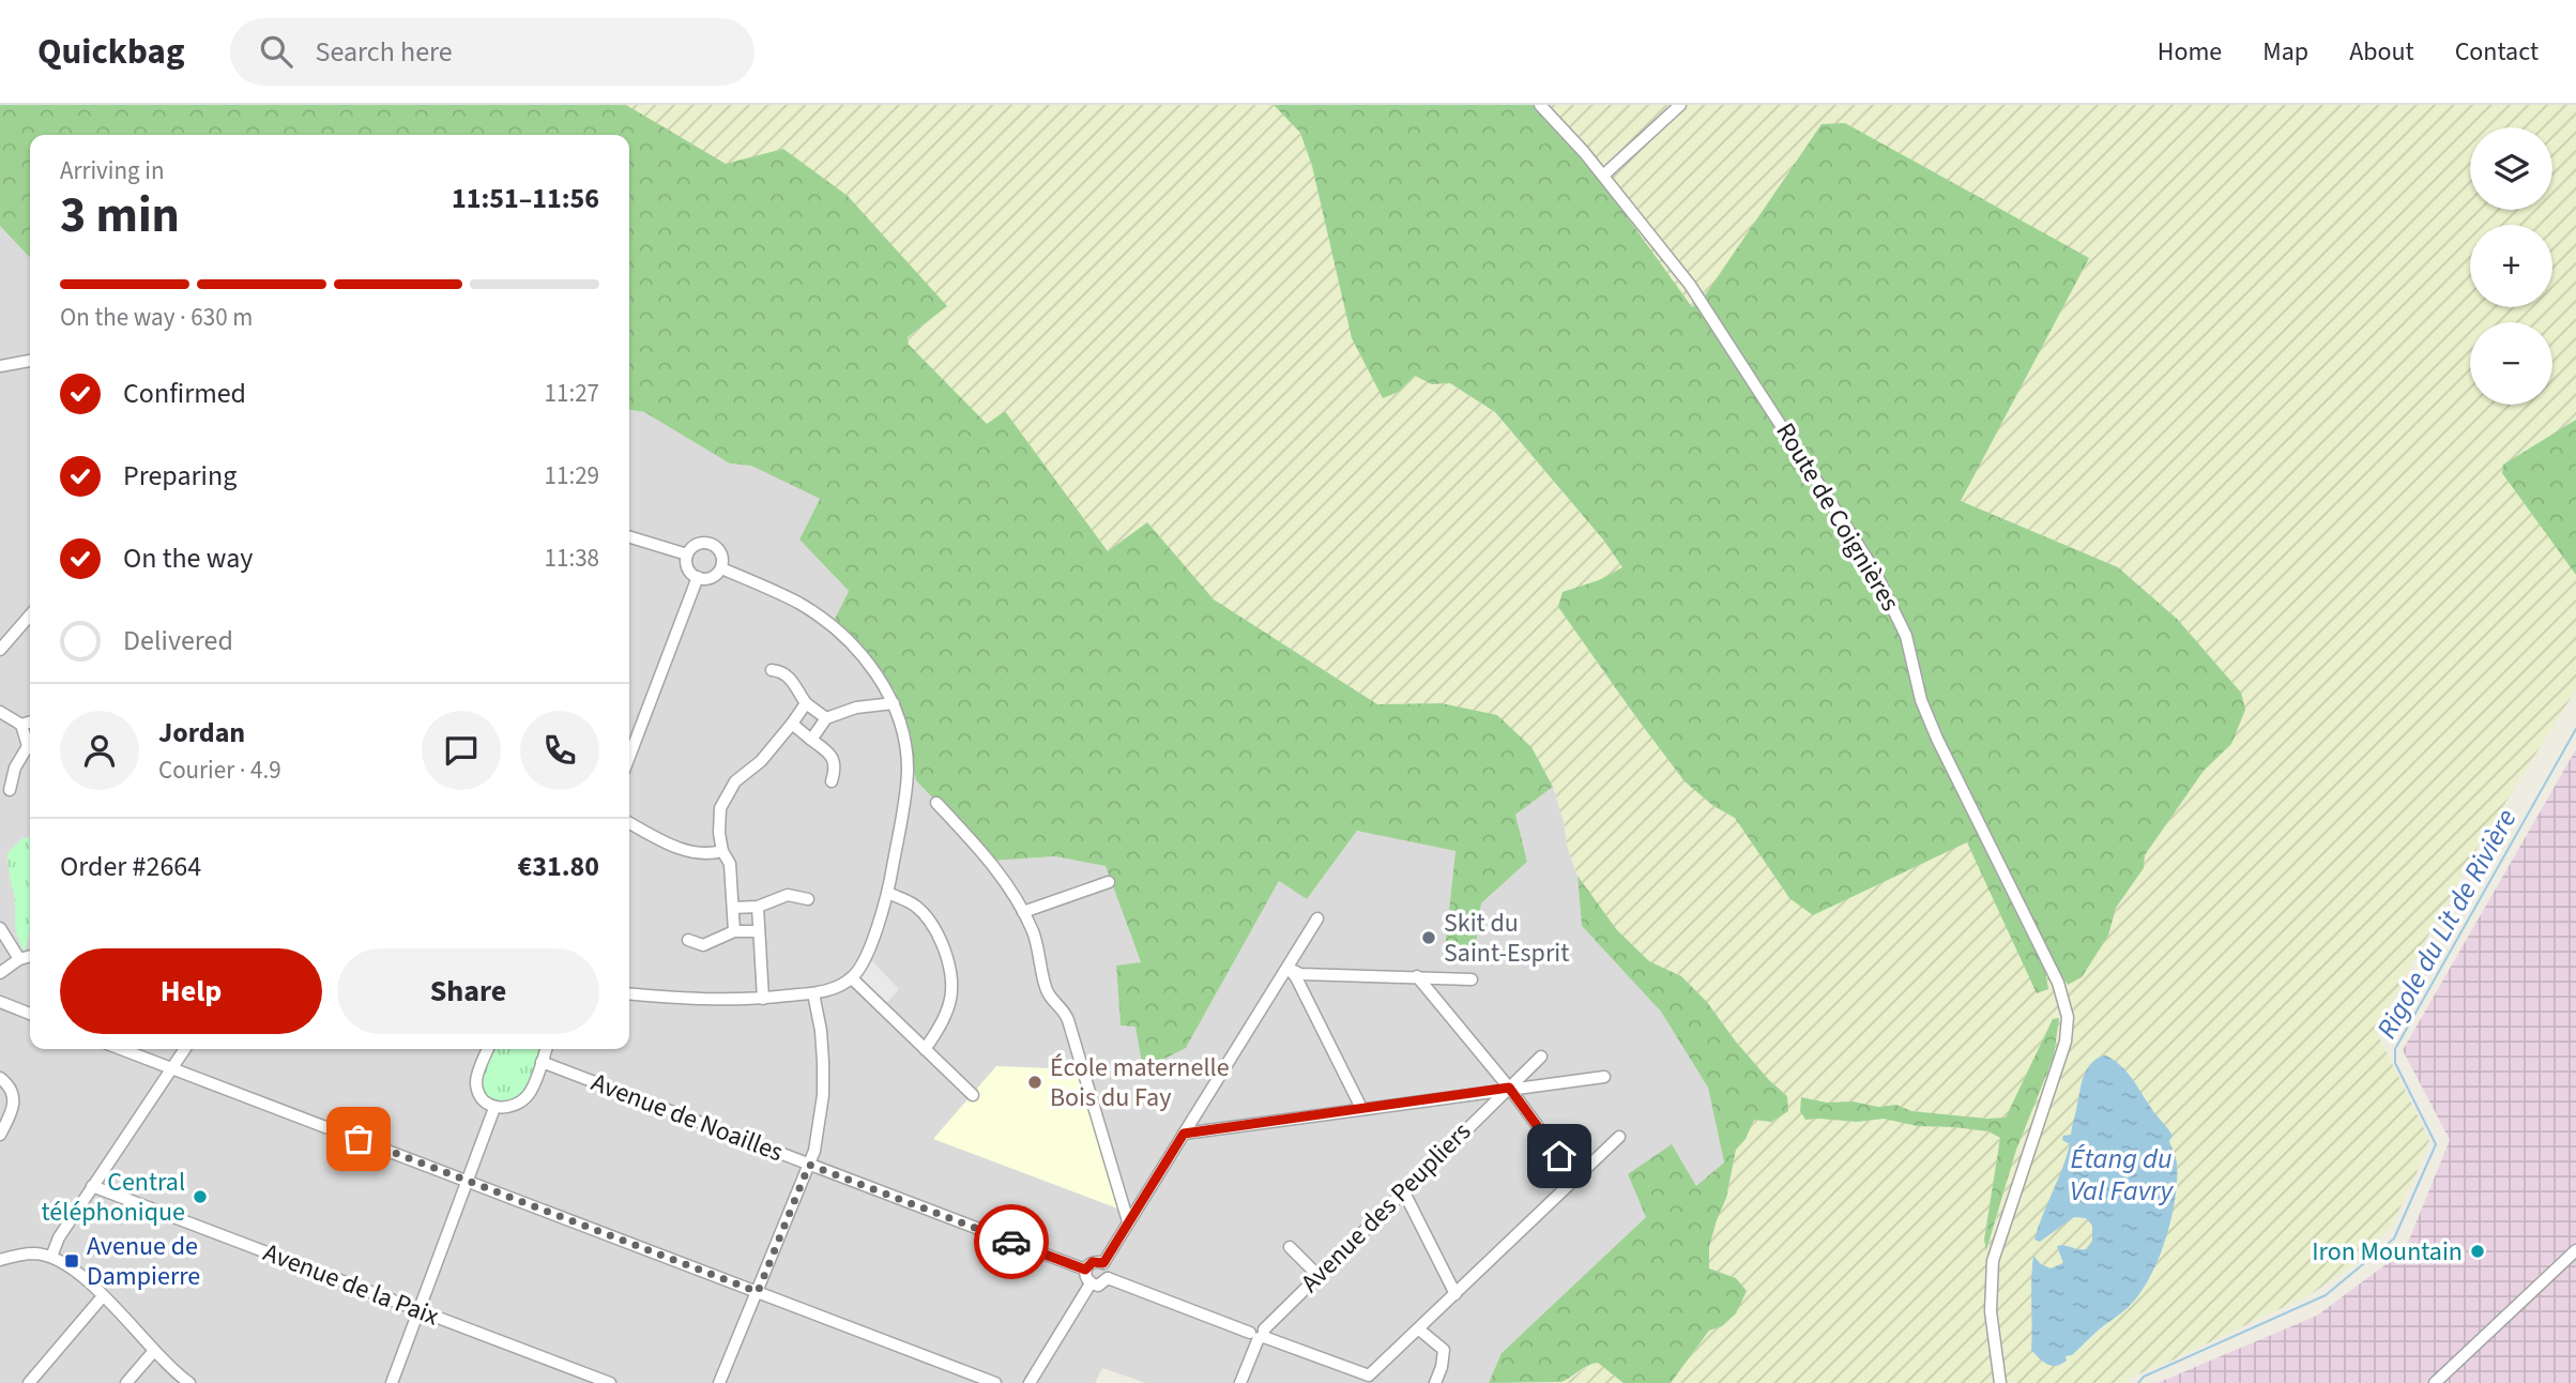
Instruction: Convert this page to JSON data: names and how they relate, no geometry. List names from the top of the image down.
{
  "streets": {
    "street": [
      "Route de Coignières",
      "Avenue de Noailles",
      "Avenue des Peupliers",
      "Avenue de la Paix"
    ]
  },
  "water": ["Rigole du Lit de Rivière", "Étang du Val Favry"],
  "places": {
    "other": [
      "Skit du Saint-Esprit",
      "École maternelle Bois du Fay",
      "Central téléphonique",
      "Iron Mountain"
    ],
    "transit": ["Avenue de Dampierre"]
  },
  "page": {
    "header": "Quickbag",
    "search": "Search here",
    "nav": [
      "Home",
      "Map",
      "About",
      "Contact"
    ],
    "map_buttons": ["+", "−"],
    "heading": ["3 min", "Arriving in", "11:51–11:56"],
    "panel": [
      "Jordan",
      "Courier · 4.9",
      "Order #2664",
      "€31.80"
    ],
    "bar": "On the way · 630 m",
    "list": [
      ["Confirmed", "11:27"],
      ["Preparing", "11:29"],
      ["On the way", "11:38"],
      "Delivered"
    ],
    "buttons": ["Help", "Share"]
  }
}
